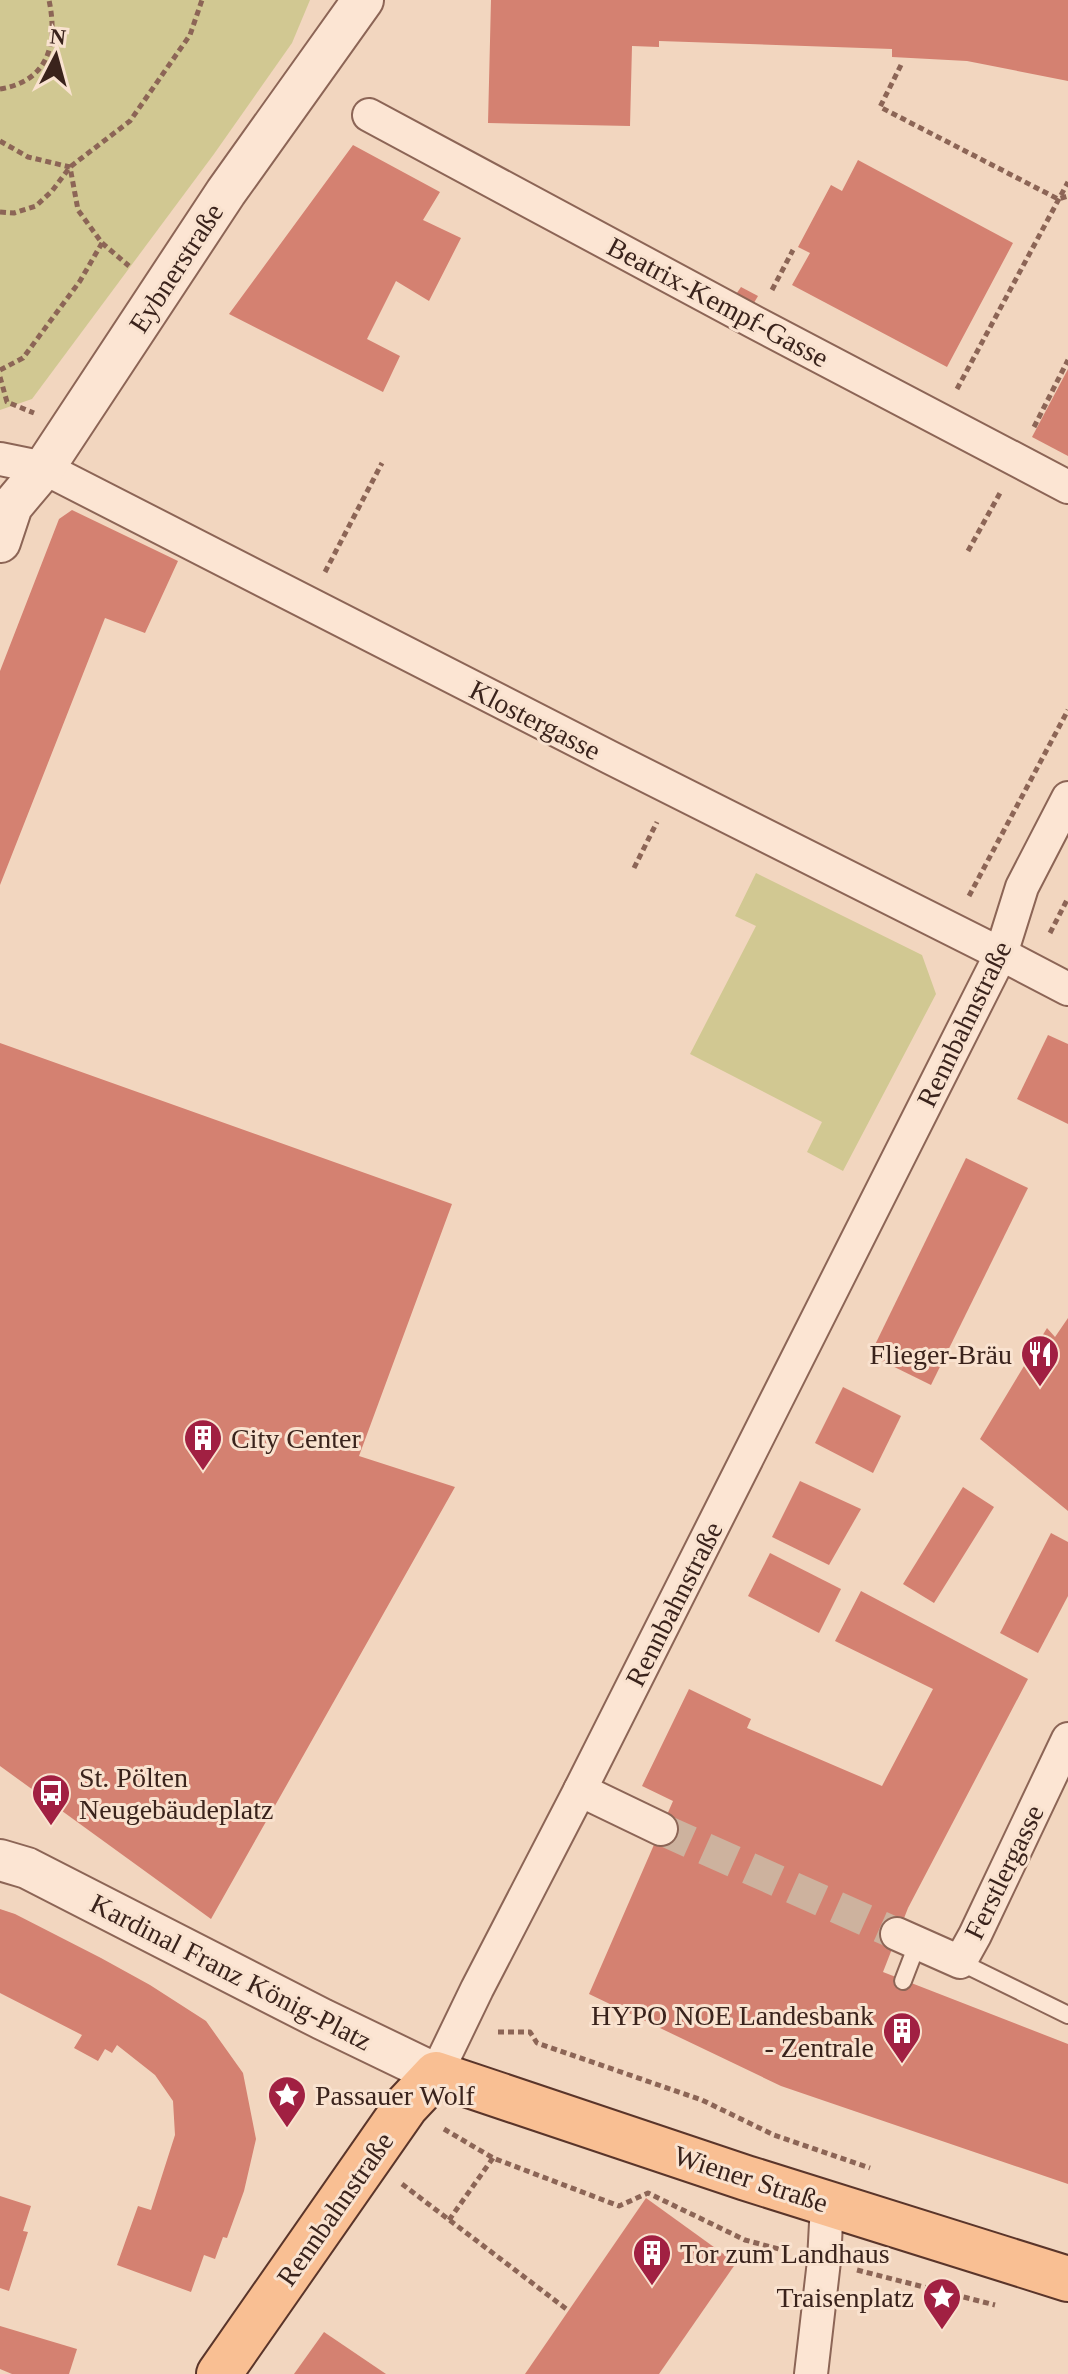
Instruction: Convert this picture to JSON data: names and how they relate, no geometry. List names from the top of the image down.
{
  "streets": {
    "main road": ["Rennbahnstraße", "Wiener Straße"],
    "street": [
      "Eybnerstraße",
      "Beatrix-Kempf-Gasse",
      "Klostergasse",
      "Ferstlergasse",
      "Kardinal Franz König-Platz"
    ]
  },
  "crossings": [
    ["Eybnerstraße", "Klostergasse"],
    ["Klostergasse", "Rennbahnstraße"],
    ["Rennbahnstraße", "Kardinal Franz König-Platz"],
    ["Rennbahnstraße", "Wiener Straße"],
    ["Kardinal Franz König-Platz", "Wiener Straße"]
  ],
  "places": {
    "restaurant": ["Flieger-Bräu"],
    "building": ["City Center", "HYPO NOE Landesbank - Zentrale", "Tor zum Landhaus"],
    "bus stop": ["St. Pölten Neugebäudeplatz"],
    "place": ["Passauer Wolf", "Traisenplatz"]
  },
  "north": "top"
}
